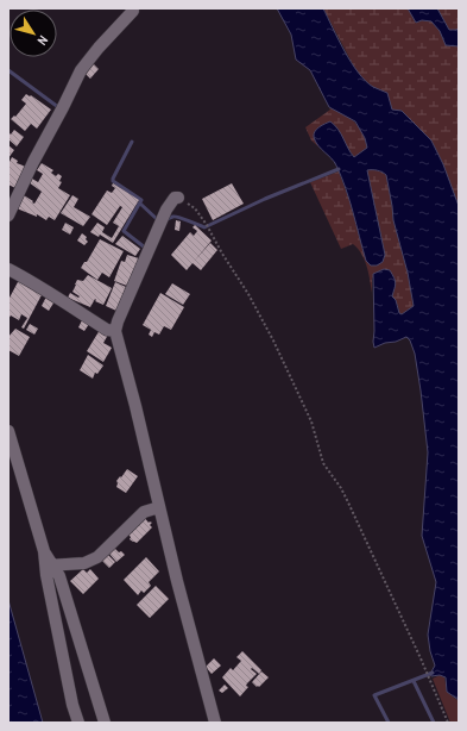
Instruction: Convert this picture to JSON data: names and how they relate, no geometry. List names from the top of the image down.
{
  "north": "bottom right"
}
